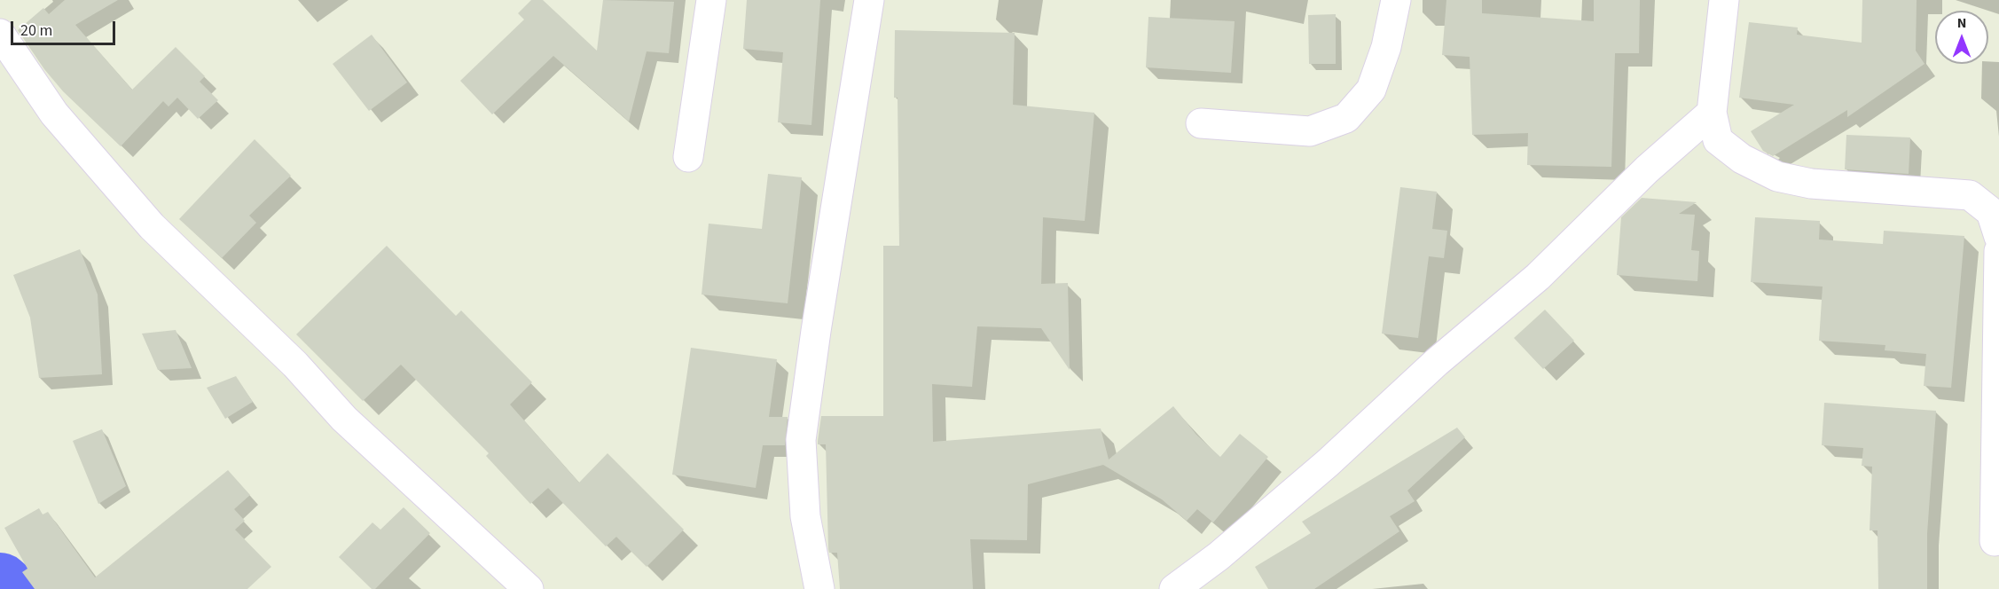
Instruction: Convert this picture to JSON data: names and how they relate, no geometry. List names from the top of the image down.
{
  "scale_bar": "20 m",
  "north": "top"
}
